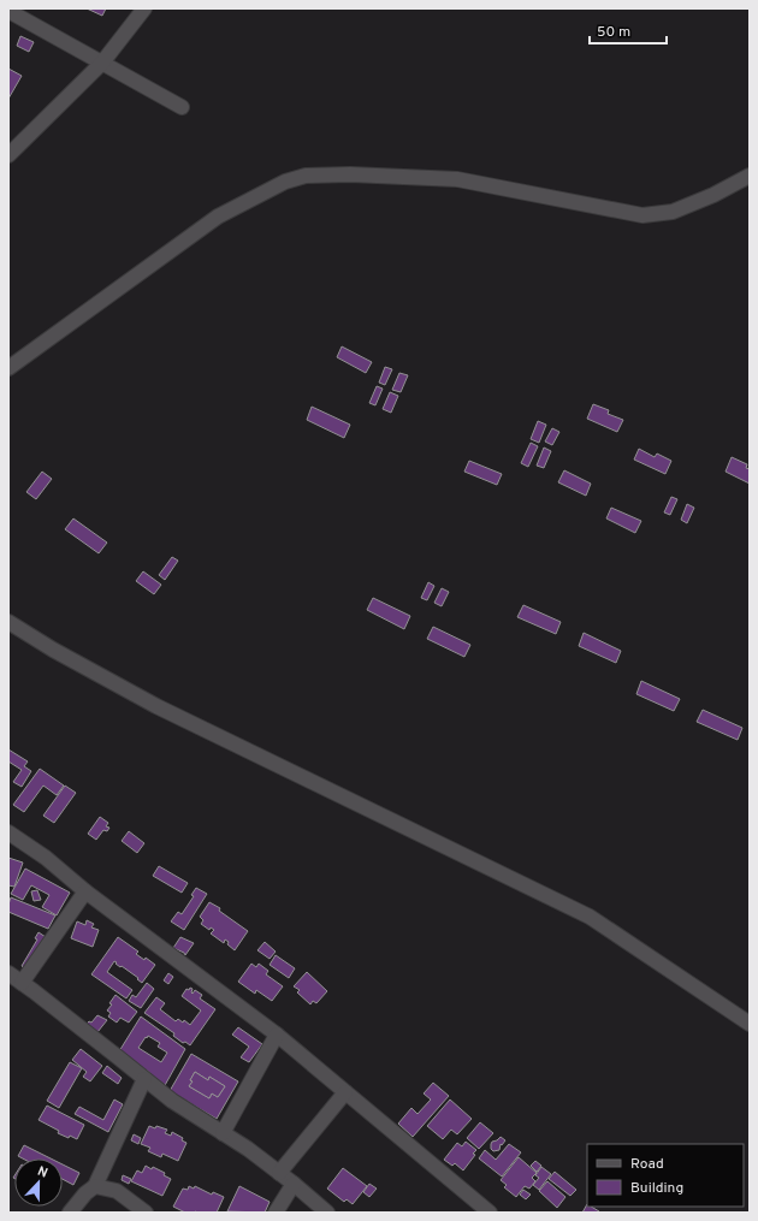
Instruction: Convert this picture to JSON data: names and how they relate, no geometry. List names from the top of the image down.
{
  "legend": ["Road", "Building"],
  "scale_bar": "50 m",
  "north": "top"
}
